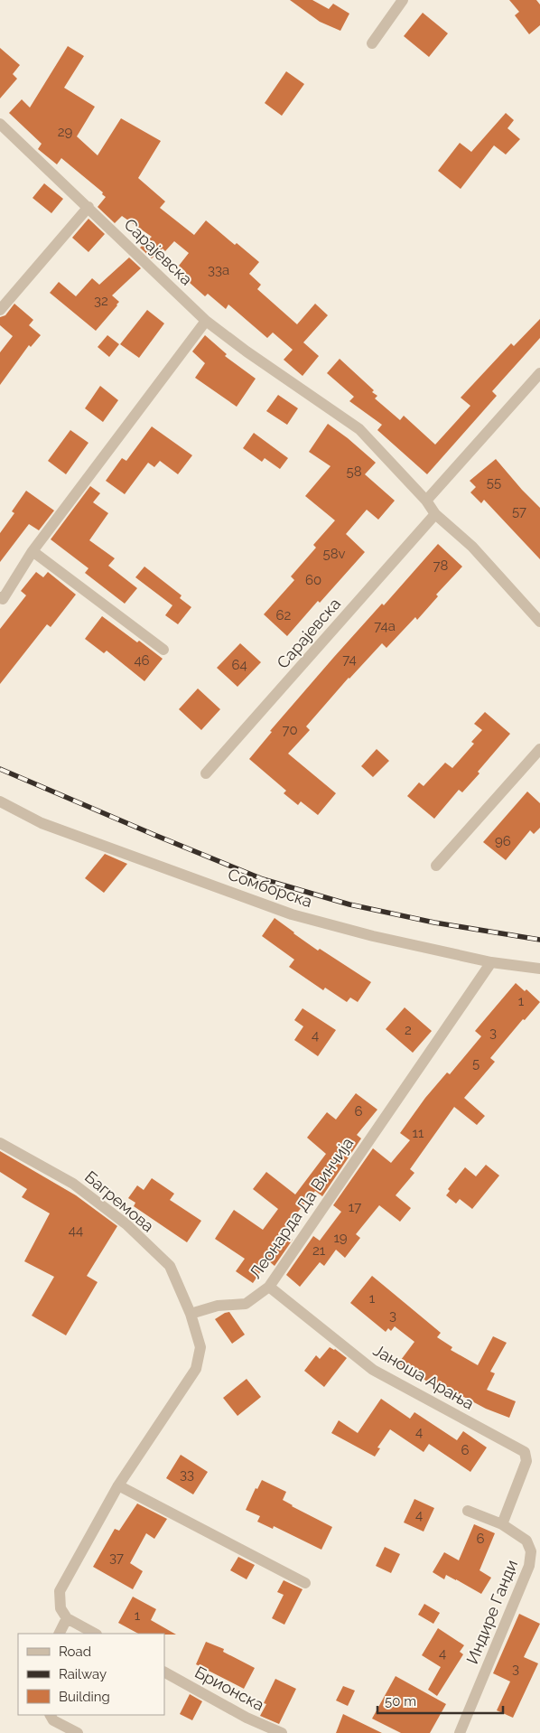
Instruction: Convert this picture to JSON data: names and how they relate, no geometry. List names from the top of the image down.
{
  "streets": {
    "street": [
      "Сарајевска",
      "Сомборска",
      "Багремова",
      "Леонарда Да Винчија",
      "Јаноша Арања",
      "Индире Ганди",
      "Брионска"
    ]
  },
  "crossings": [
    ["Сомборска", "Леонарда Да Винчија"],
    ["Багремова", "Леонарда Да Винчија"],
    ["Леонарда Да Винчија", "Јаноша Арања"],
    ["Јаноша Арања", "Индире Ганди"]
  ],
  "house_numbers": [
    "29",
    "33a",
    "32",
    "58",
    "55",
    "57",
    "58v",
    "78",
    "60",
    "62",
    "74a",
    "74",
    "46",
    "64",
    "70",
    "96",
    "1",
    "2",
    "3",
    "4",
    "5",
    "6",
    "11",
    "17",
    "44",
    "19",
    "21",
    "1",
    "3",
    "4",
    "6",
    "33",
    "4",
    "6",
    "37",
    "1",
    "4",
    "3"
  ],
  "legend": ["Road", "Railway", "Building"],
  "scale_bar": "50 m"
}
